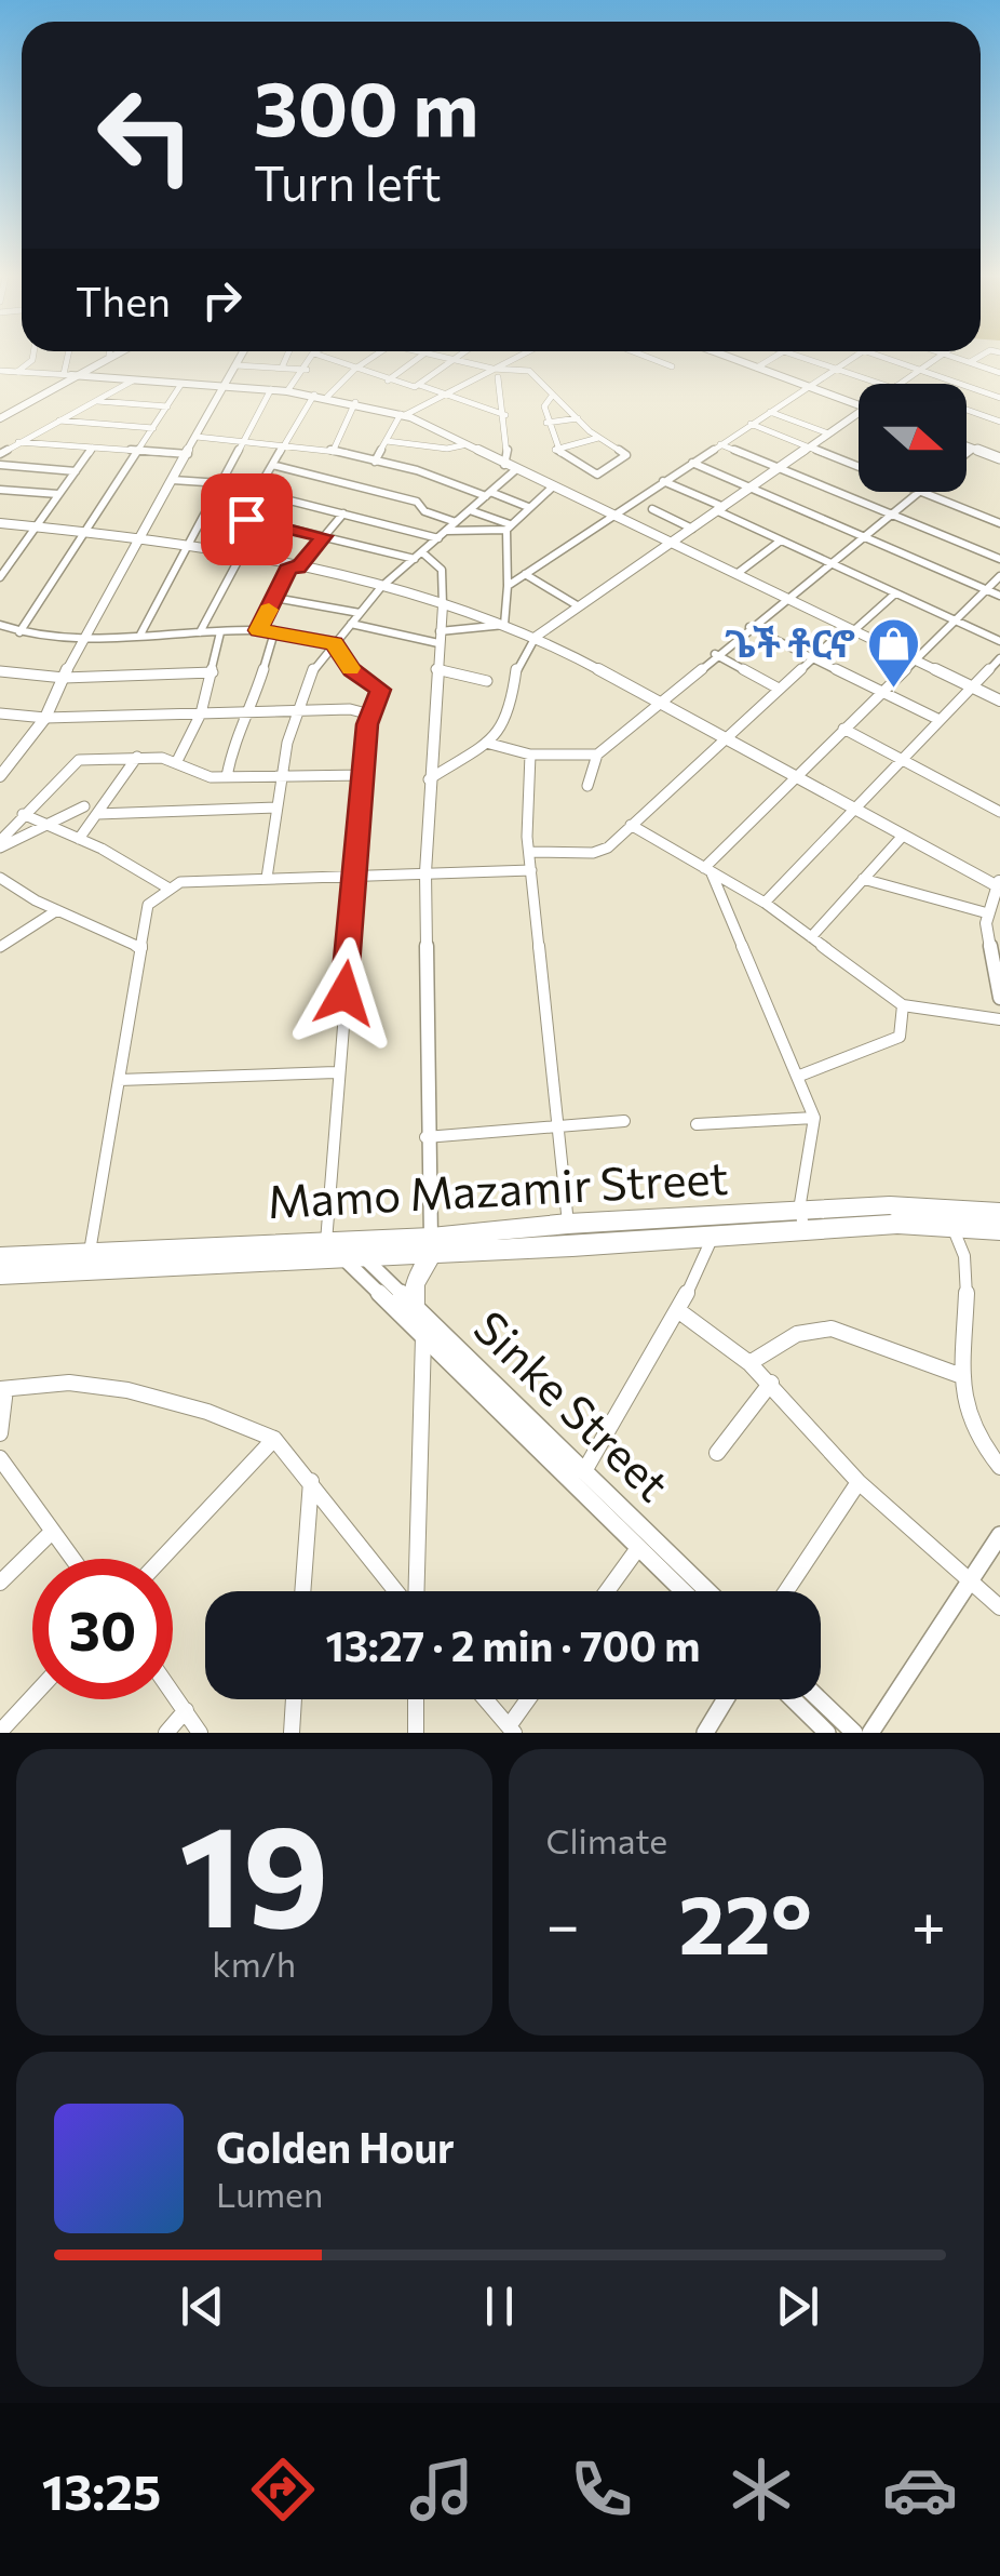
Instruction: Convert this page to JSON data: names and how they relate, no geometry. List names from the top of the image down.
{
  "streets": {
    "main road": ["Mamo Mazamir Street"],
    "street": ["Sinke Street"]
  },
  "crossings": [
    ["Mamo Mazamir Street", "Sinke Street"]
  ],
  "places": {
    "shop": ["ጌች ቶርኖ"]
  },
  "north": "right",
  "page": {
    "turn": ["300 m", "Turn left"],
    "then": "Then",
    "limit": "30",
    "trip": "13:27 · 2 min · 700 m",
    "tile": [
      ["19", "km/h"],
      "Climate"
    ],
    "heat": ["−", "22°", "+"],
    "song": ["Golden Hour", "Lumen"],
    "tabs": "13:25"
  }
}
